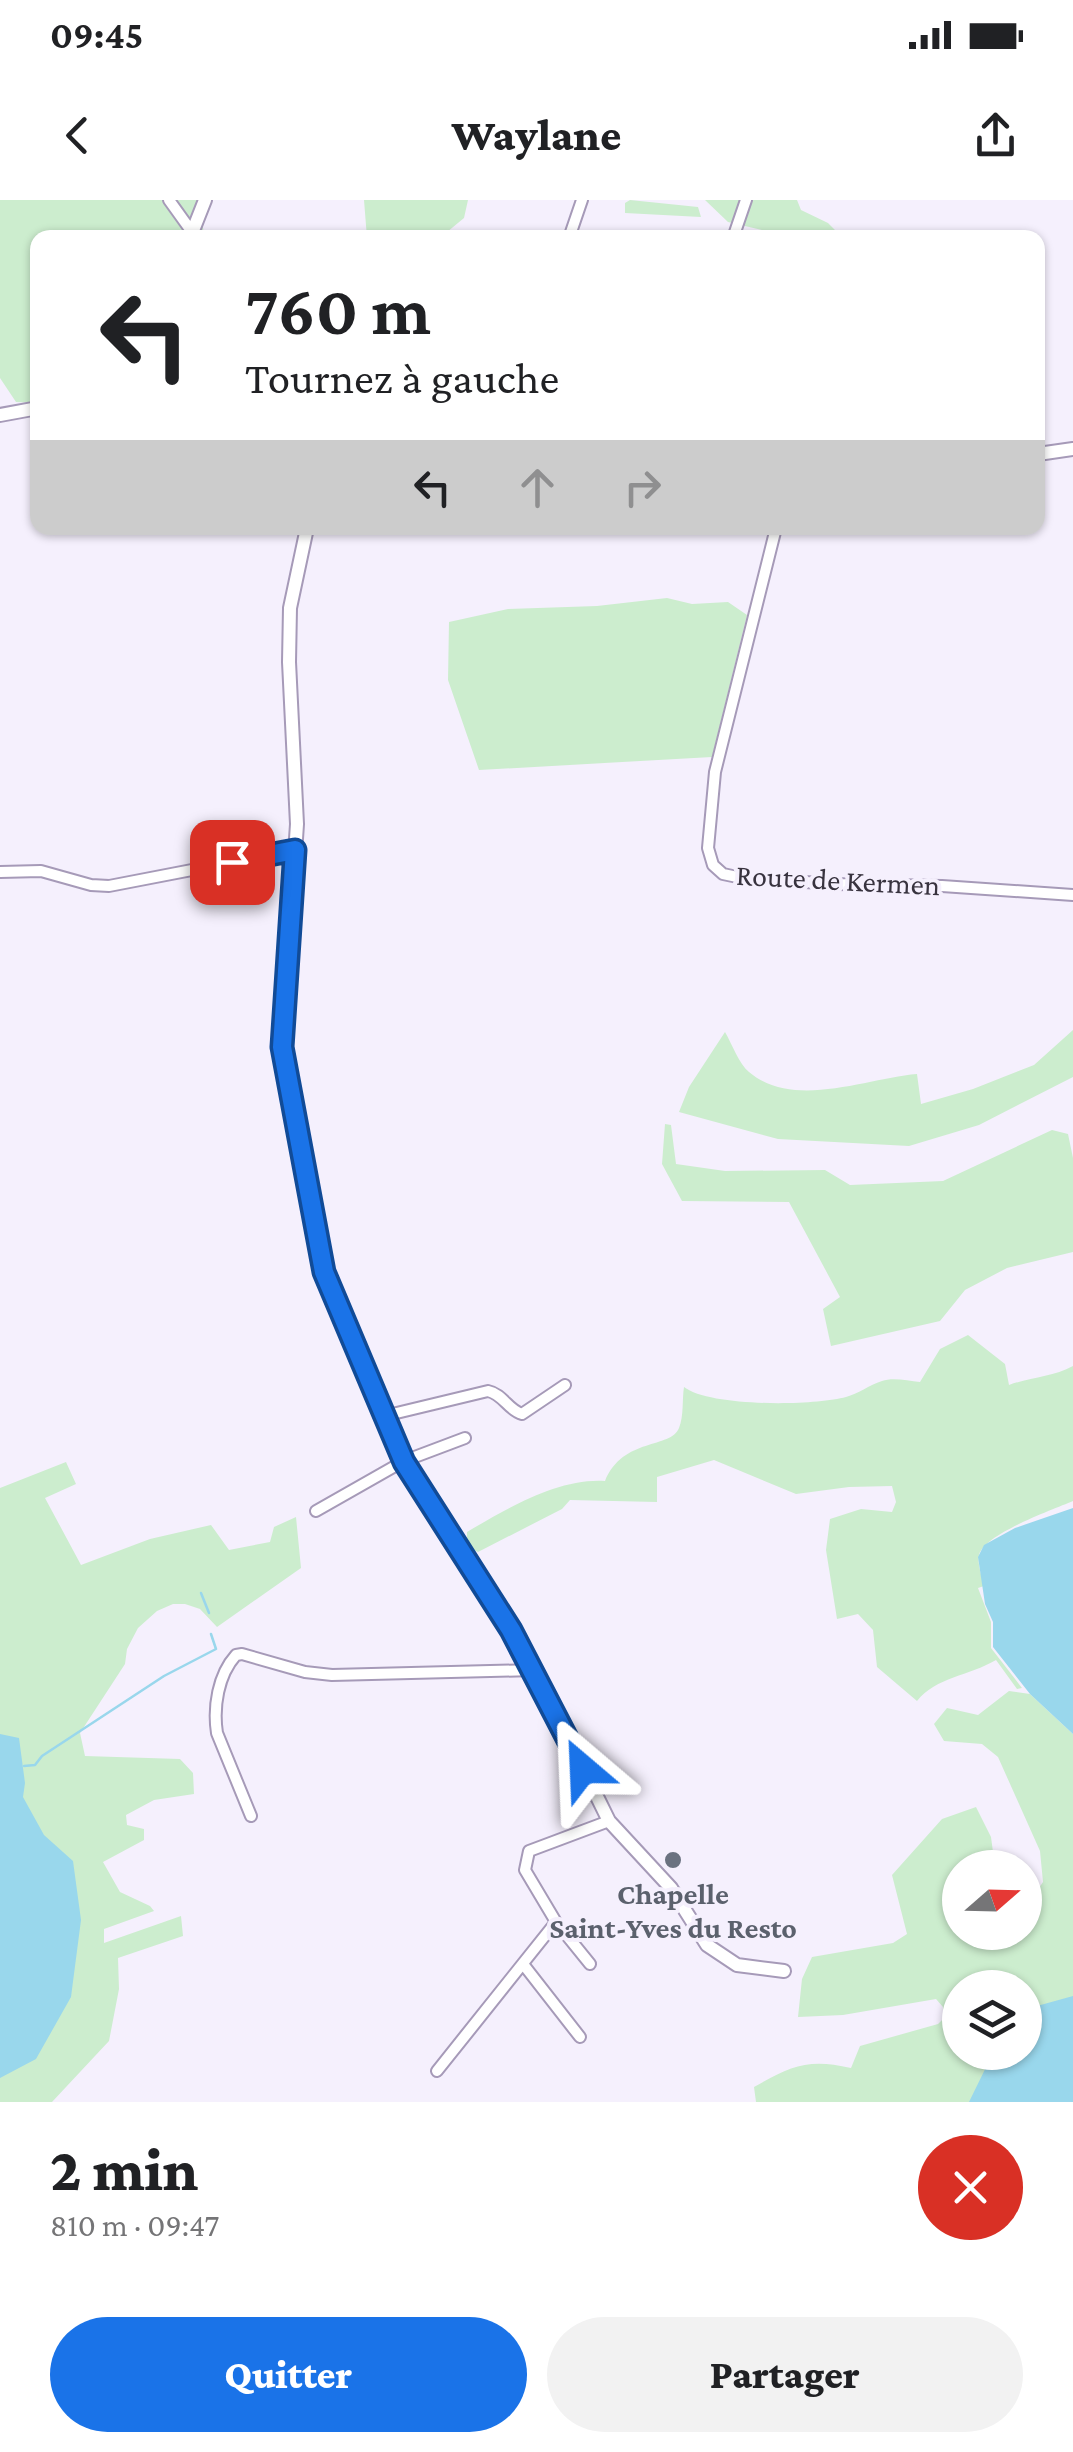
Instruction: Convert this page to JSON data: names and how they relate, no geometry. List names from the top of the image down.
{
  "streets": {
    "street": ["Route de Kermen"]
  },
  "places": ["Chapelle Saint-Yves du Resto"],
  "north": "right",
  "page": {
    "status": "09:45",
    "header": "Waylane",
    "turn": ["760 m", "Tournez à gauche"],
    "heading": ["2 min", "810 m · 09:47"],
    "buttons": ["Quitter", "Partager"]
  }
}
